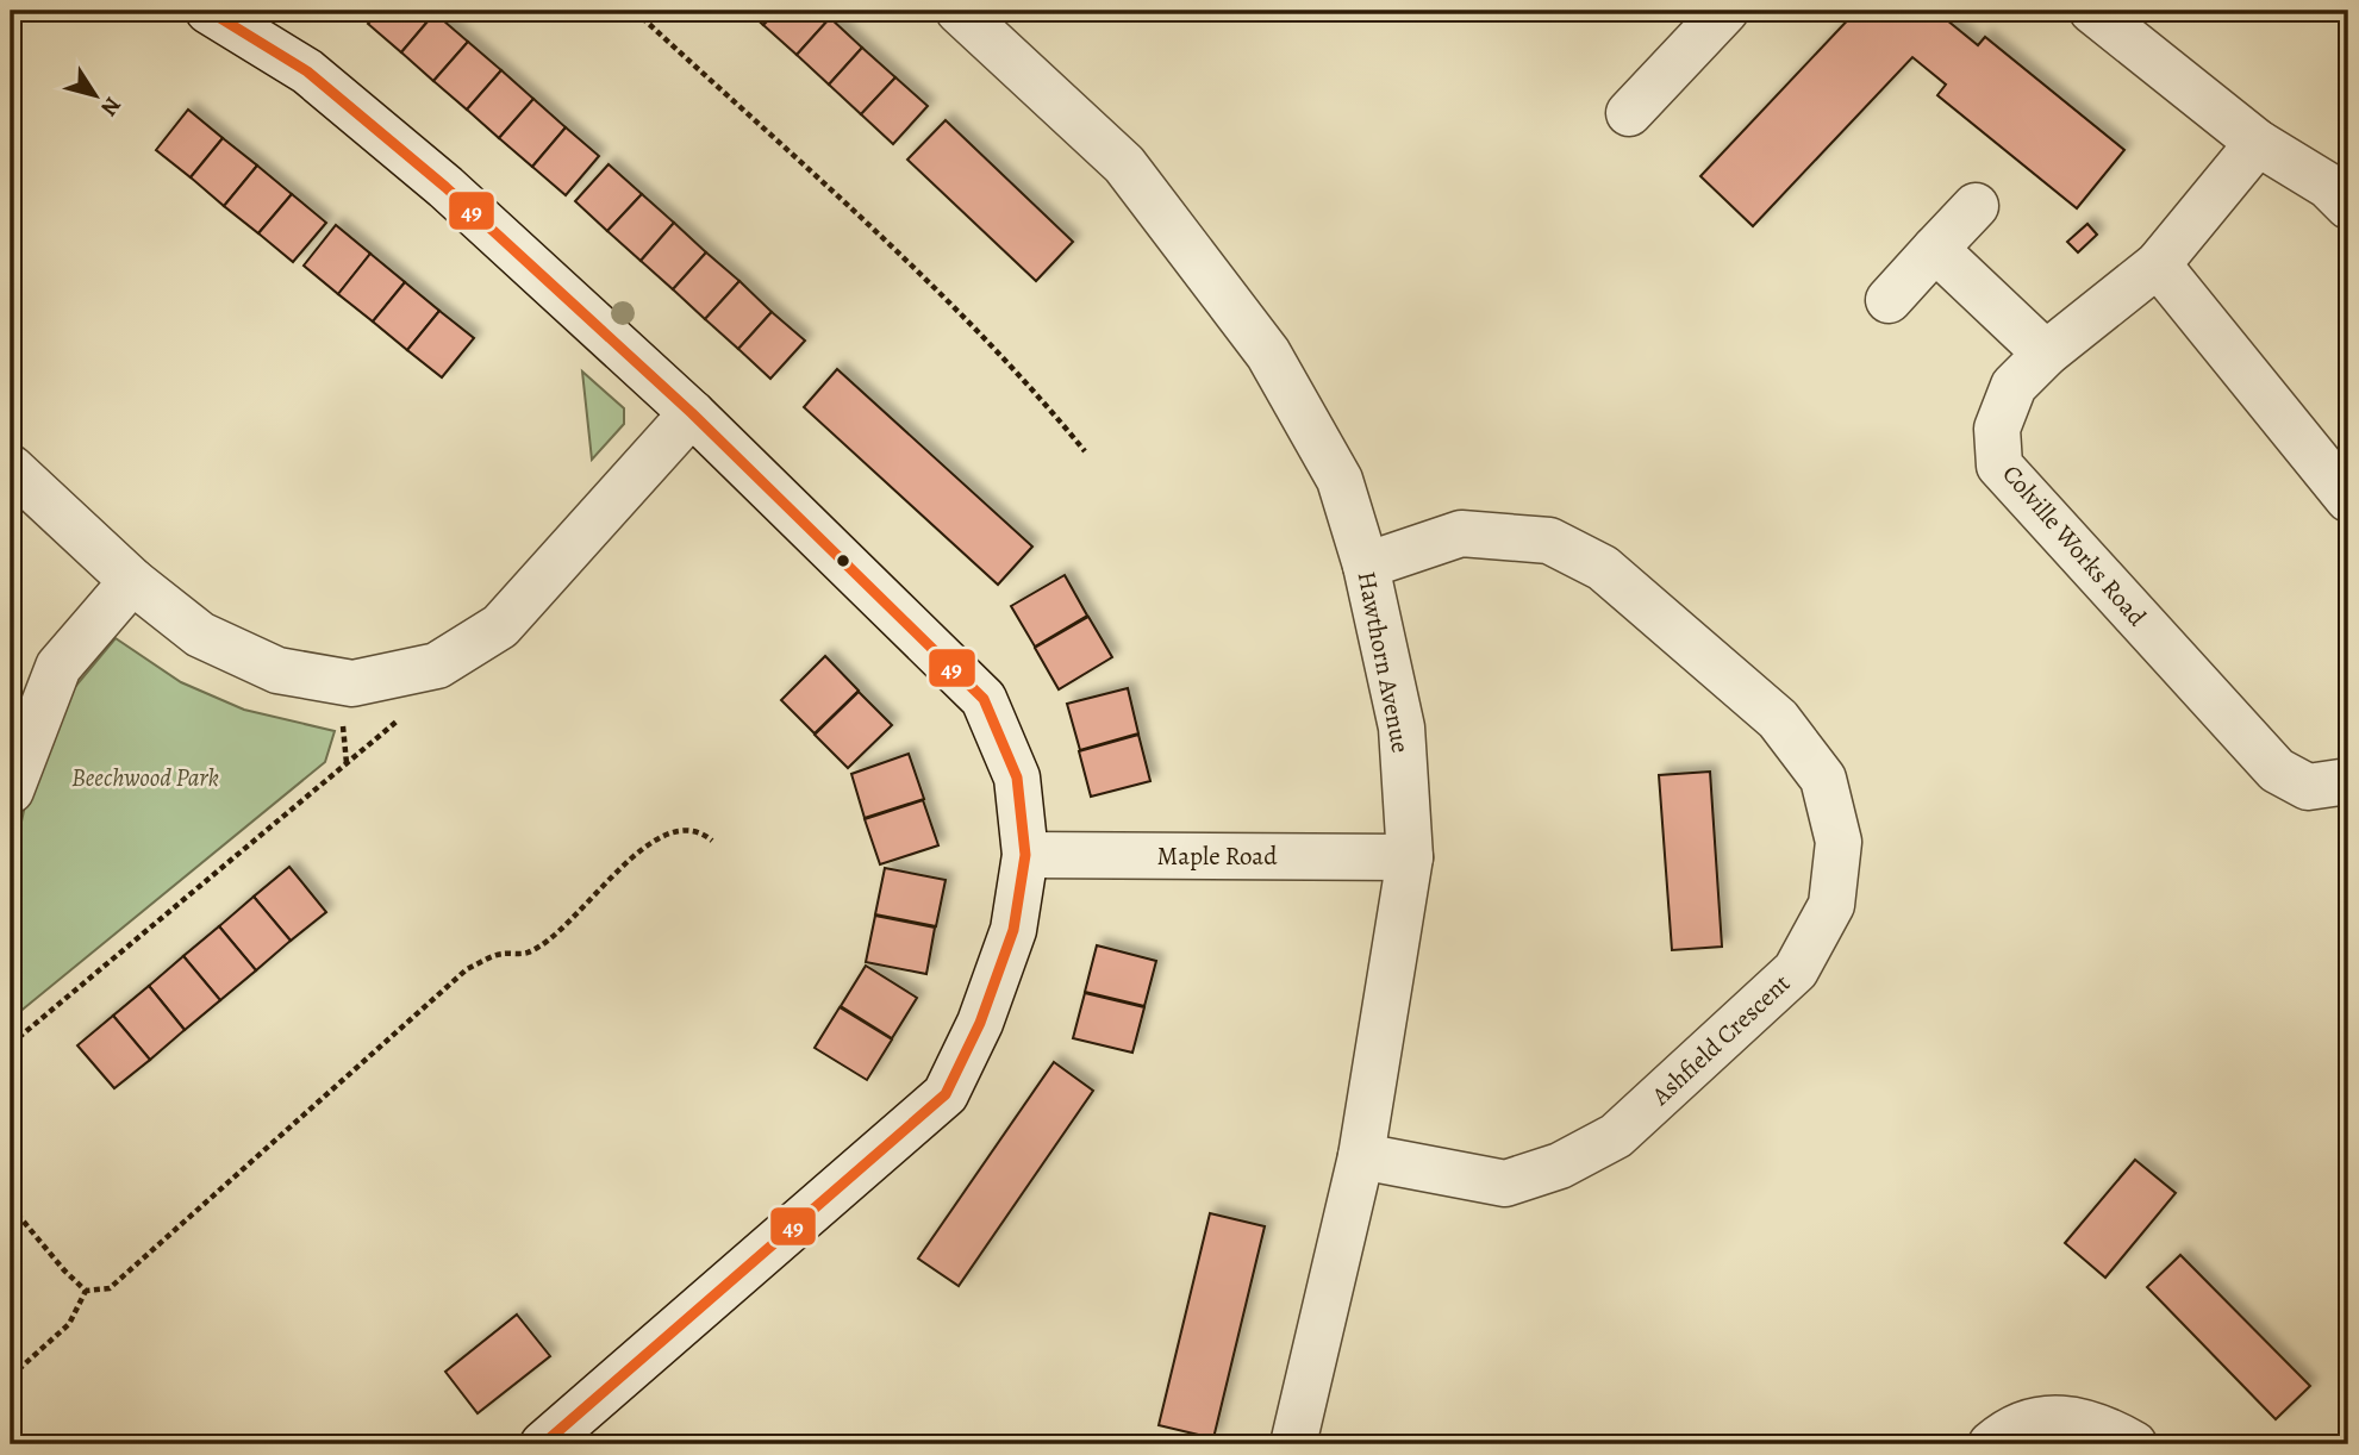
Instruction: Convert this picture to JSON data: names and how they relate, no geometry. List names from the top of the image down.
{
  "streets": {
    "street": [
      "Colville Works Road",
      "Hawthorn Avenue",
      "Maple Road",
      "Ashfield Crescent"
    ]
  },
  "crossings": [
    ["Hawthorn Avenue", "Maple Road"],
    ["Hawthorn Avenue", "Ashfield Crescent"]
  ],
  "parks": ["Beechwood Park"],
  "lines": ["transit line 49"],
  "north": "bottom right"
}
